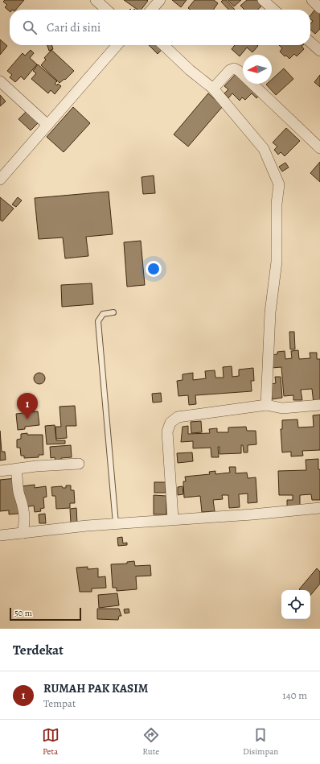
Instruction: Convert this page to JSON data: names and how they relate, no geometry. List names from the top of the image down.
{
  "scale_bar": "50 m",
  "north": "left",
  "page": {
    "search": "Cari di sini",
    "pins": "1",
    "scale": "50 m",
    "heading": "Terdekat",
    "list": [
      {
        "mark": "1",
        "name": "RUMAH PAK KASIM",
        "note": "Tempat",
        "value": "140 m"
      }
    ],
    "nav": ["Peta", "Rute", "Disimpan"]
  }
}
